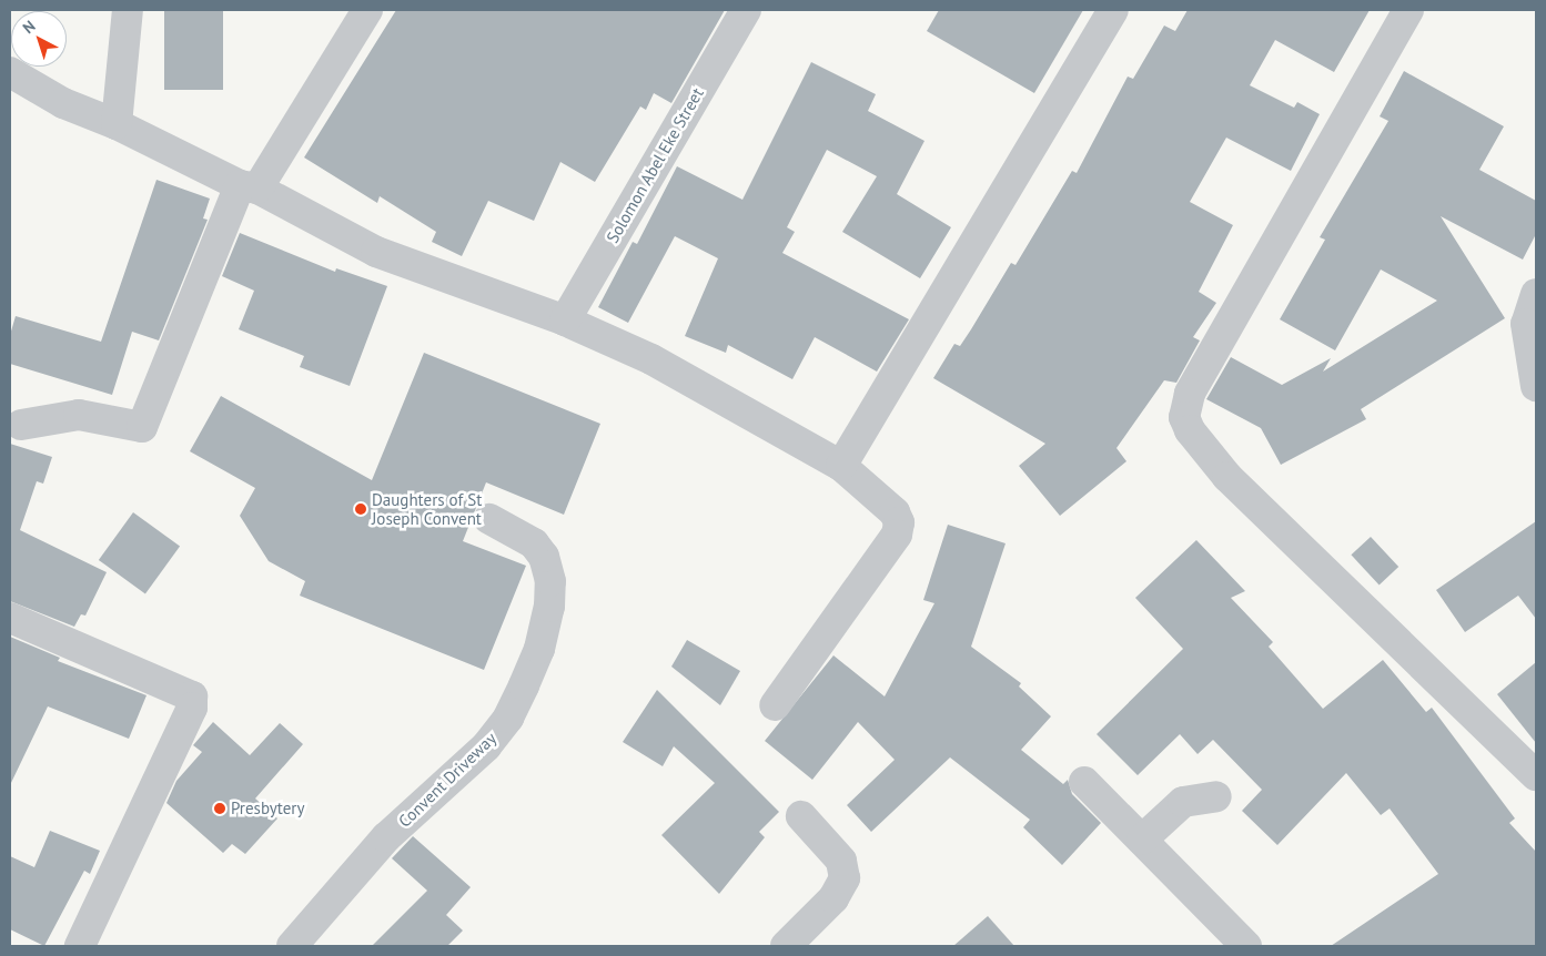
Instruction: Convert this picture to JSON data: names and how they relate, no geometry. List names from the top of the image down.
{
  "streets": {
    "street": ["Solomon Abel Eke Street", "Convent Driveway"]
  },
  "places": ["Daughters of St Joseph Convent", "Presbytery"],
  "north": "top left"
}
